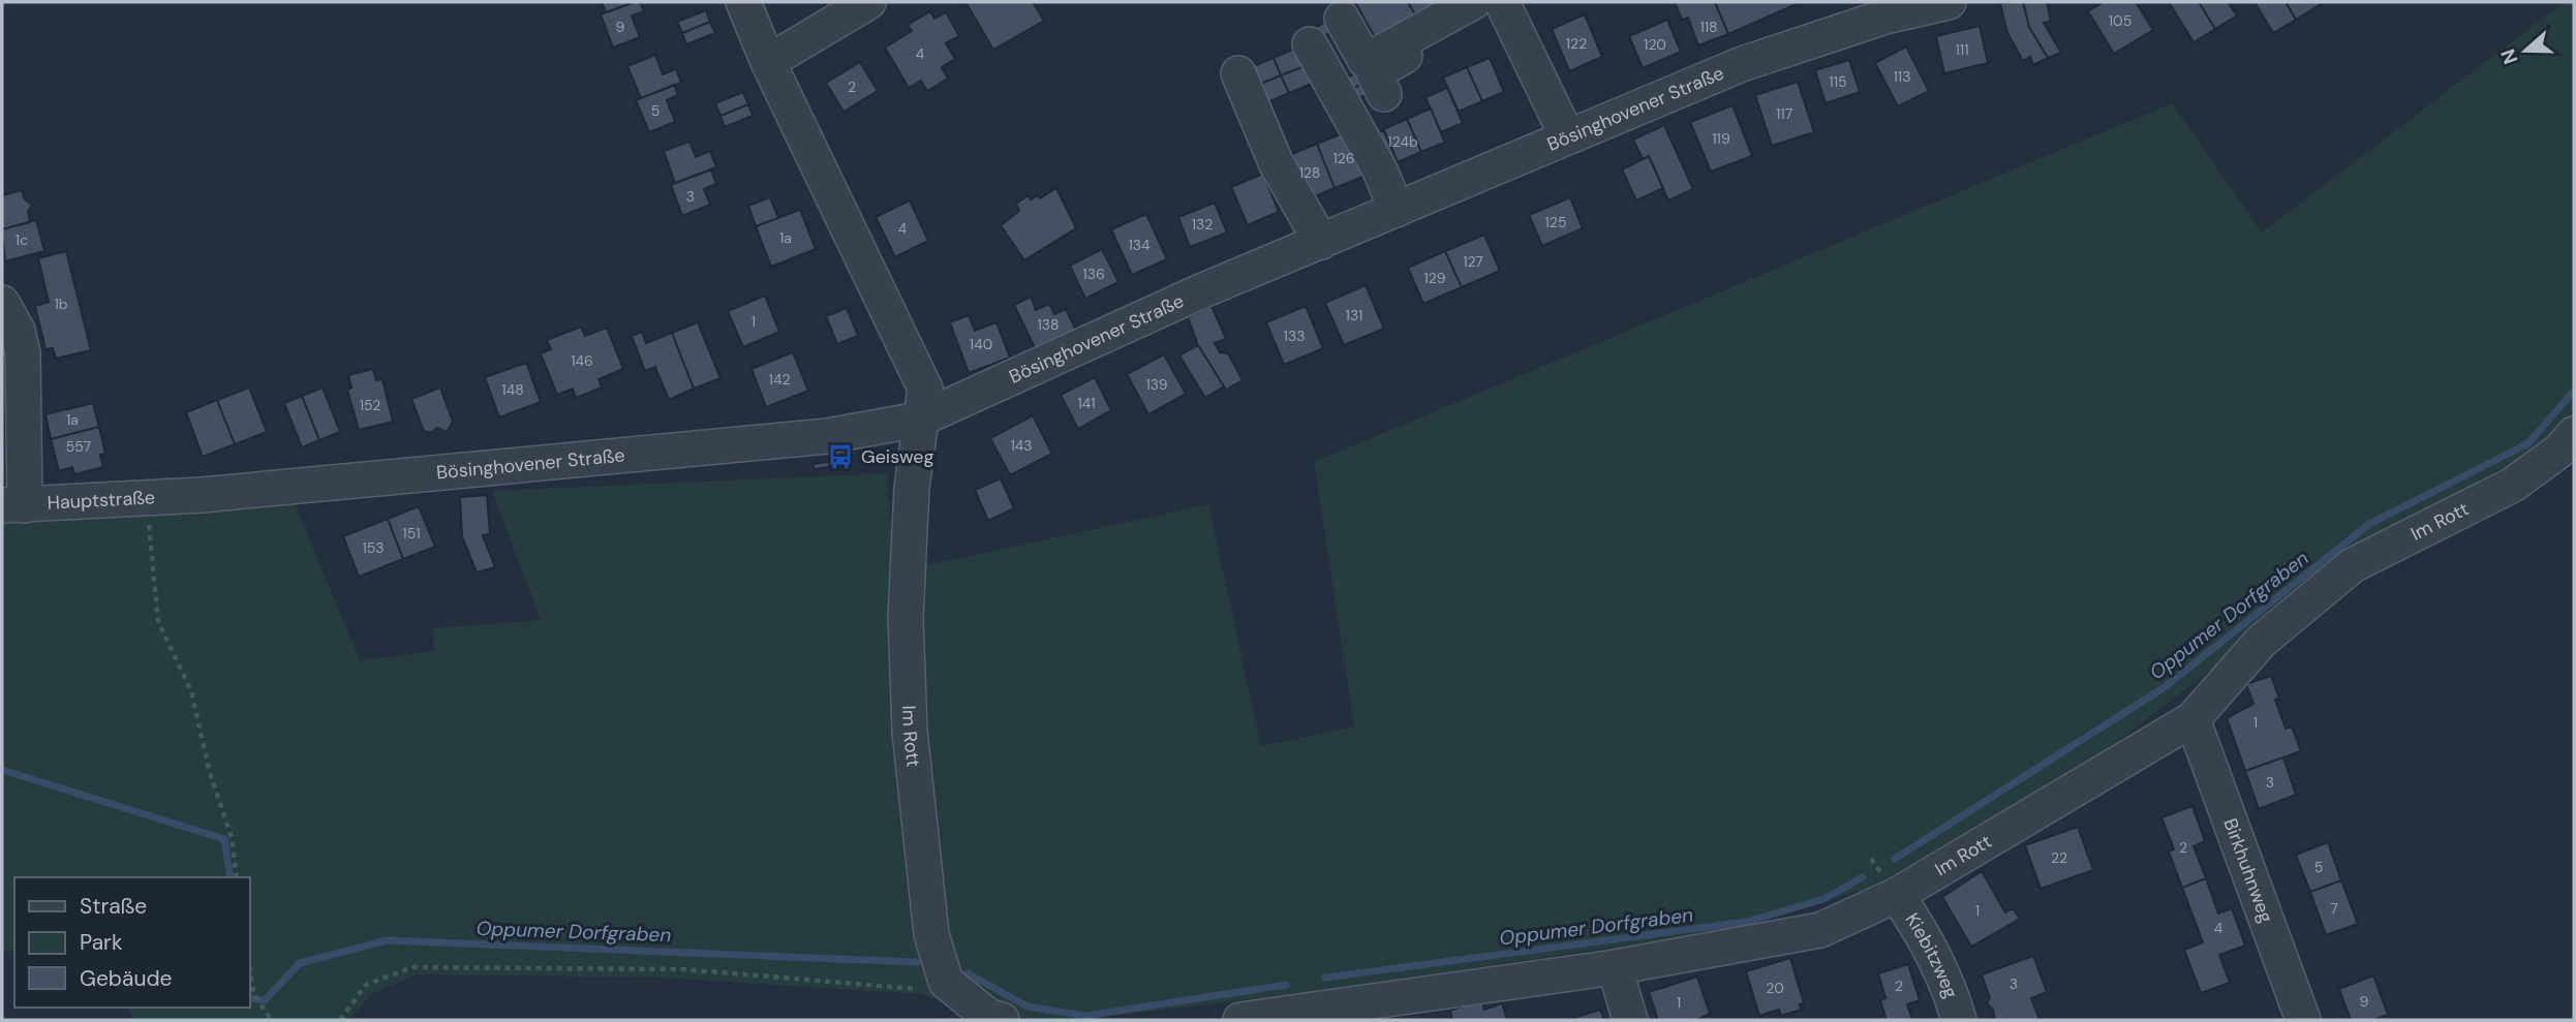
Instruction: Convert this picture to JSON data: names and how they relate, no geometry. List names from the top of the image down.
{
  "streets": {
    "street": [
      "Bösinghovener Straße",
      "Hauptstraße",
      "Im Rott",
      "Birkhuhnweg",
      "Kiebitzweg"
    ]
  },
  "crossings": [
    ["Bösinghovener Straße", "Hauptstraße"],
    ["Bösinghovener Straße", "Im Rott"],
    ["Im Rott", "Birkhuhnweg"],
    ["Im Rott", "Kiebitzweg"]
  ],
  "water": ["Oppumer Dorfgraben"],
  "places": {
    "bus stop": ["Geisweg"]
  },
  "house_numbers": [
    "105",
    "9",
    "118",
    "122",
    "120",
    "111",
    "4",
    "113",
    "115",
    "2",
    "5",
    "117",
    "119",
    "124b",
    "126",
    "128",
    "3",
    "125",
    "132",
    "4",
    "1a",
    "1c",
    "134",
    "127",
    "136",
    "129",
    "1b",
    "131",
    "1",
    "138",
    "133",
    "140",
    "146",
    "142",
    "139",
    "148",
    "141",
    "152",
    "1a",
    "143",
    "557",
    "151",
    "153",
    "1",
    "3",
    "2",
    "22",
    "5",
    "7",
    "1",
    "4",
    "3",
    "2",
    "20",
    "9",
    "1"
  ],
  "legend": ["Straße", "Park", "Gebäude"],
  "north": "left"
}
